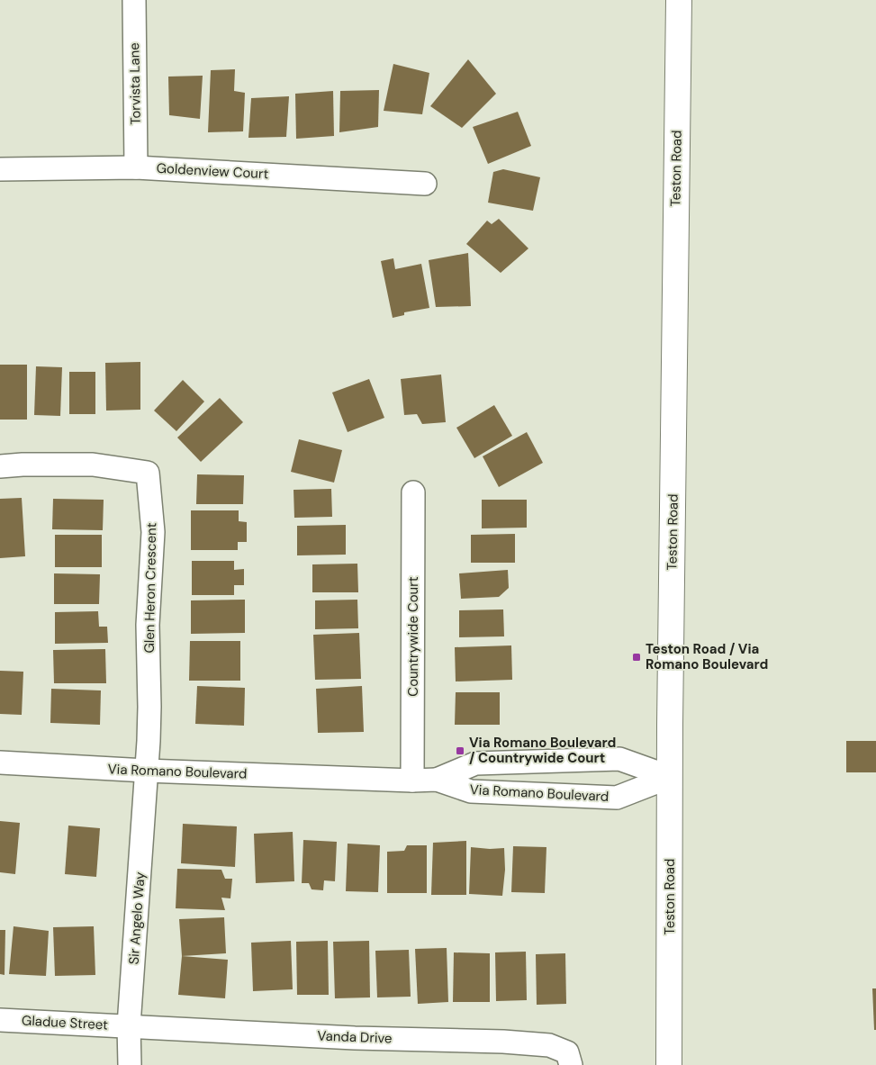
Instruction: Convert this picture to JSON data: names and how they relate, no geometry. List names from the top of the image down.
{
  "streets": {
    "main road": ["Teston Road"],
    "street": [
      "Torvista Lane",
      "Goldenview Court",
      "Glen Heron Crescent",
      "Countrywide Court",
      "Via Romano Boulevard",
      "Sir Angelo Way",
      "Gladue Street",
      "Vanda Drive"
    ]
  },
  "crossings": [
    ["Torvista Lane", "Goldenview Court"],
    ["Teston Road", "Via Romano Boulevard"],
    ["Glen Heron Crescent", "Via Romano Boulevard"],
    ["Glen Heron Crescent", "Sir Angelo Way"],
    ["Countrywide Court", "Via Romano Boulevard"],
    ["Via Romano Boulevard", "Sir Angelo Way"],
    ["Sir Angelo Way", "Gladue Street"],
    ["Sir Angelo Way", "Vanda Drive"],
    ["Gladue Street", "Vanda Drive"]
  ],
  "places": {
    "transit": ["Teston Road / Via Romano Boulevard", "Via Romano Boulevard / Countrywide Court"]
  }
}
